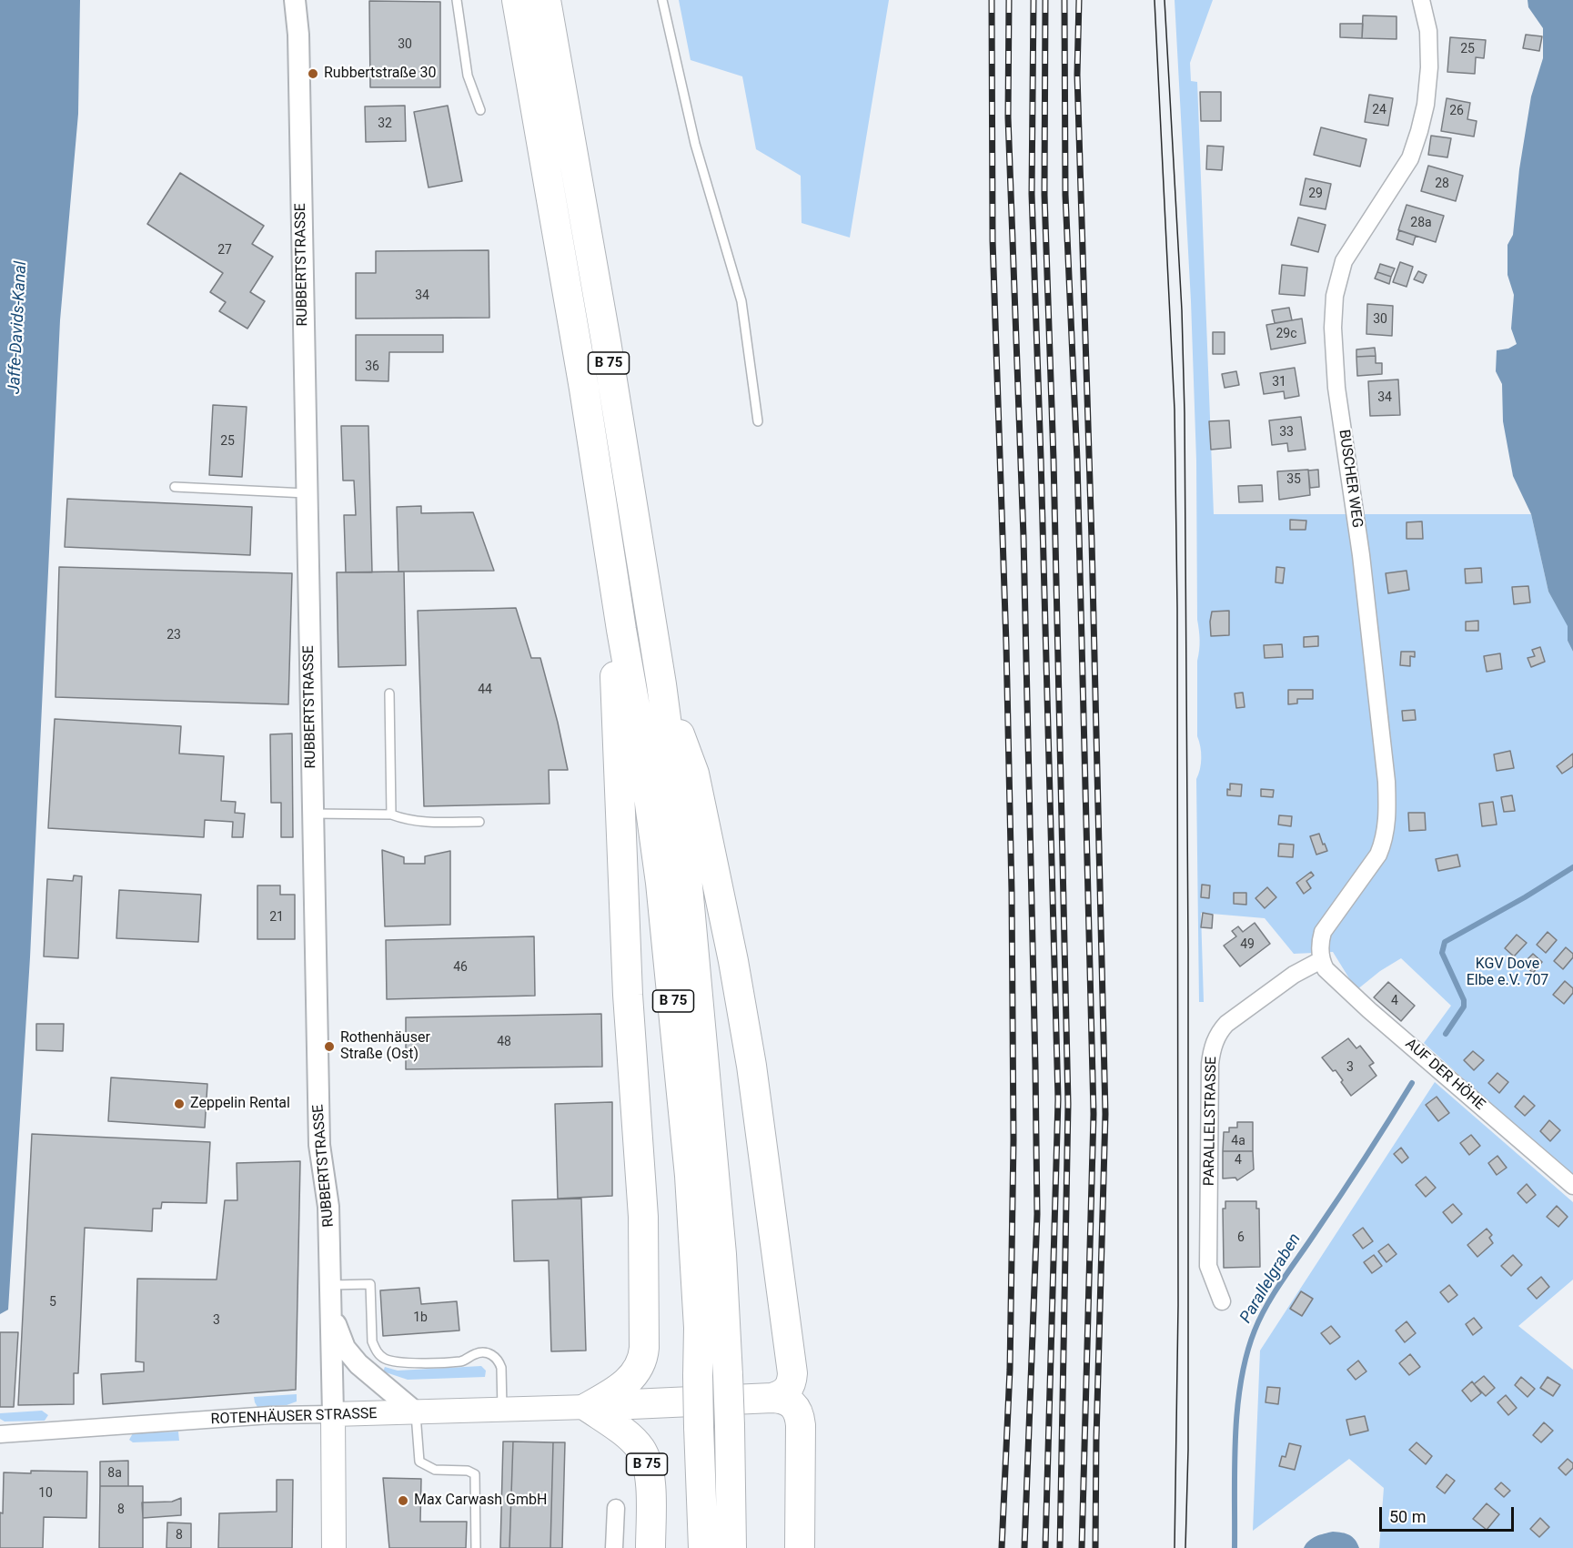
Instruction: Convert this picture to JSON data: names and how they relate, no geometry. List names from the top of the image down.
{
  "streets": {
    "highway": ["B 75"],
    "main road": ["ROTENHÄUSER STRASSE"],
    "street": [
      "RUBBERTSTRASSE",
      "BUSCHER WEG",
      "AUF DER HÖHE",
      "PARALLELSTRASSE"
    ]
  },
  "crossings": [
    ["RUBBERTSTRASSE", "ROTENHÄUSER STRASSE"],
    ["B 75", "ROTENHÄUSER STRASSE"],
    ["BUSCHER WEG", "AUF DER HÖHE"],
    ["BUSCHER WEG", "PARALLELSTRASSE"],
    ["AUF DER HÖHE", "PARALLELSTRASSE"]
  ],
  "water": ["Jaffe-Davids-Kanal", "Parallelgraben"],
  "parks": ["KGV Dove Elbe e.V. 707"],
  "places": [
    "Rubbertstraße 30",
    "Rothenhäuser Straße (Ost)",
    "Zeppelin Rental",
    "Max Carwash GmbH"
  ],
  "house_numbers": [
    "30",
    "25",
    "24",
    "26",
    "32",
    "28",
    "29",
    "28a",
    "27",
    "34",
    "30",
    "29c",
    "36",
    "31",
    "34",
    "33",
    "25",
    "35",
    "23",
    "44",
    "21",
    "49",
    "46",
    "4",
    "48",
    "3",
    "4a",
    "4",
    "6",
    "5",
    "1b",
    "3",
    "8a",
    "10",
    "8",
    "8"
  ],
  "scale_bar": "50 m"
}
